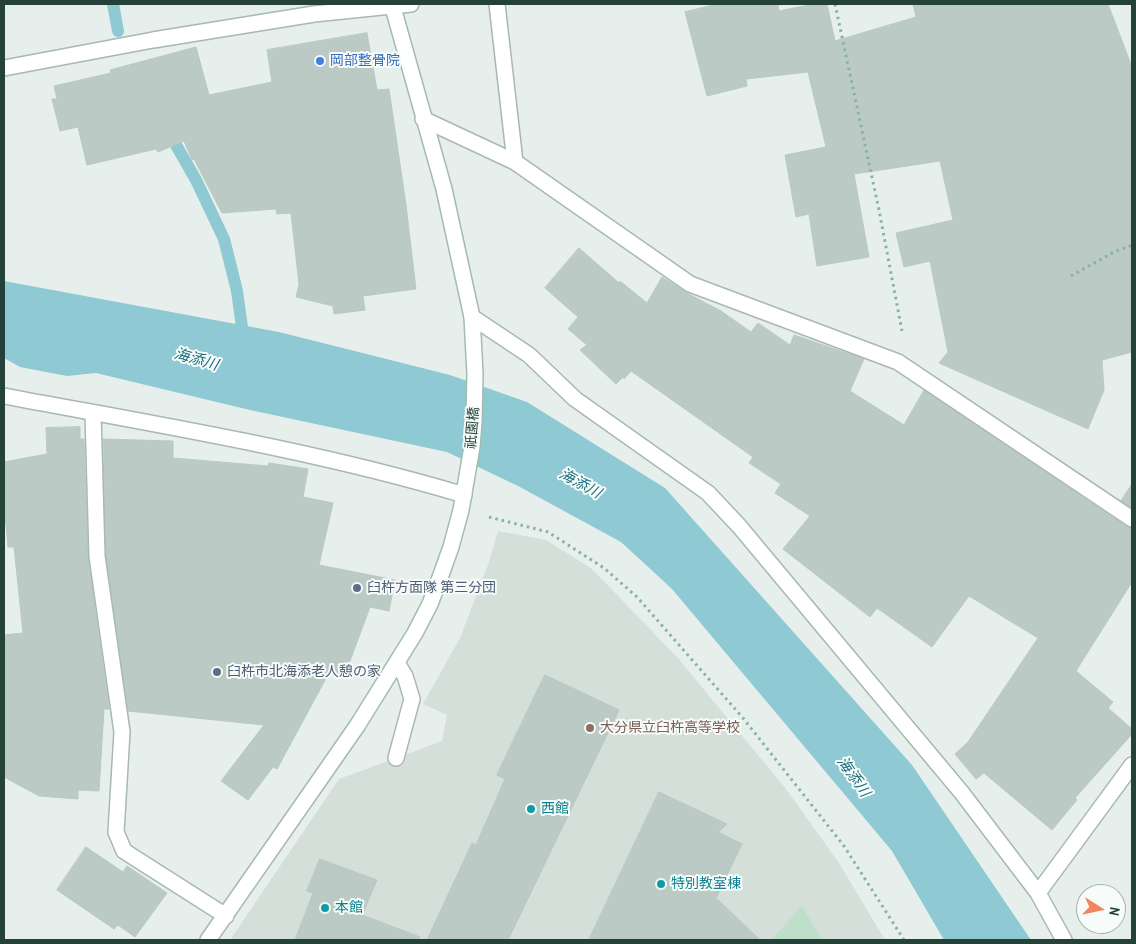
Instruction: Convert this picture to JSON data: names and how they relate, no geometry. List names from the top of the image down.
{
  "streets": {
    "street": ["祇園橋"]
  },
  "water": ["海添川"],
  "places": [
    "岡部整骨院",
    "臼杵方面隊 第三分団",
    "臼杵市北海添老人憩の家",
    "大分県立臼杵高等学校",
    "西館",
    "特別教室棟",
    "本館"
  ],
  "north": "right"
}
